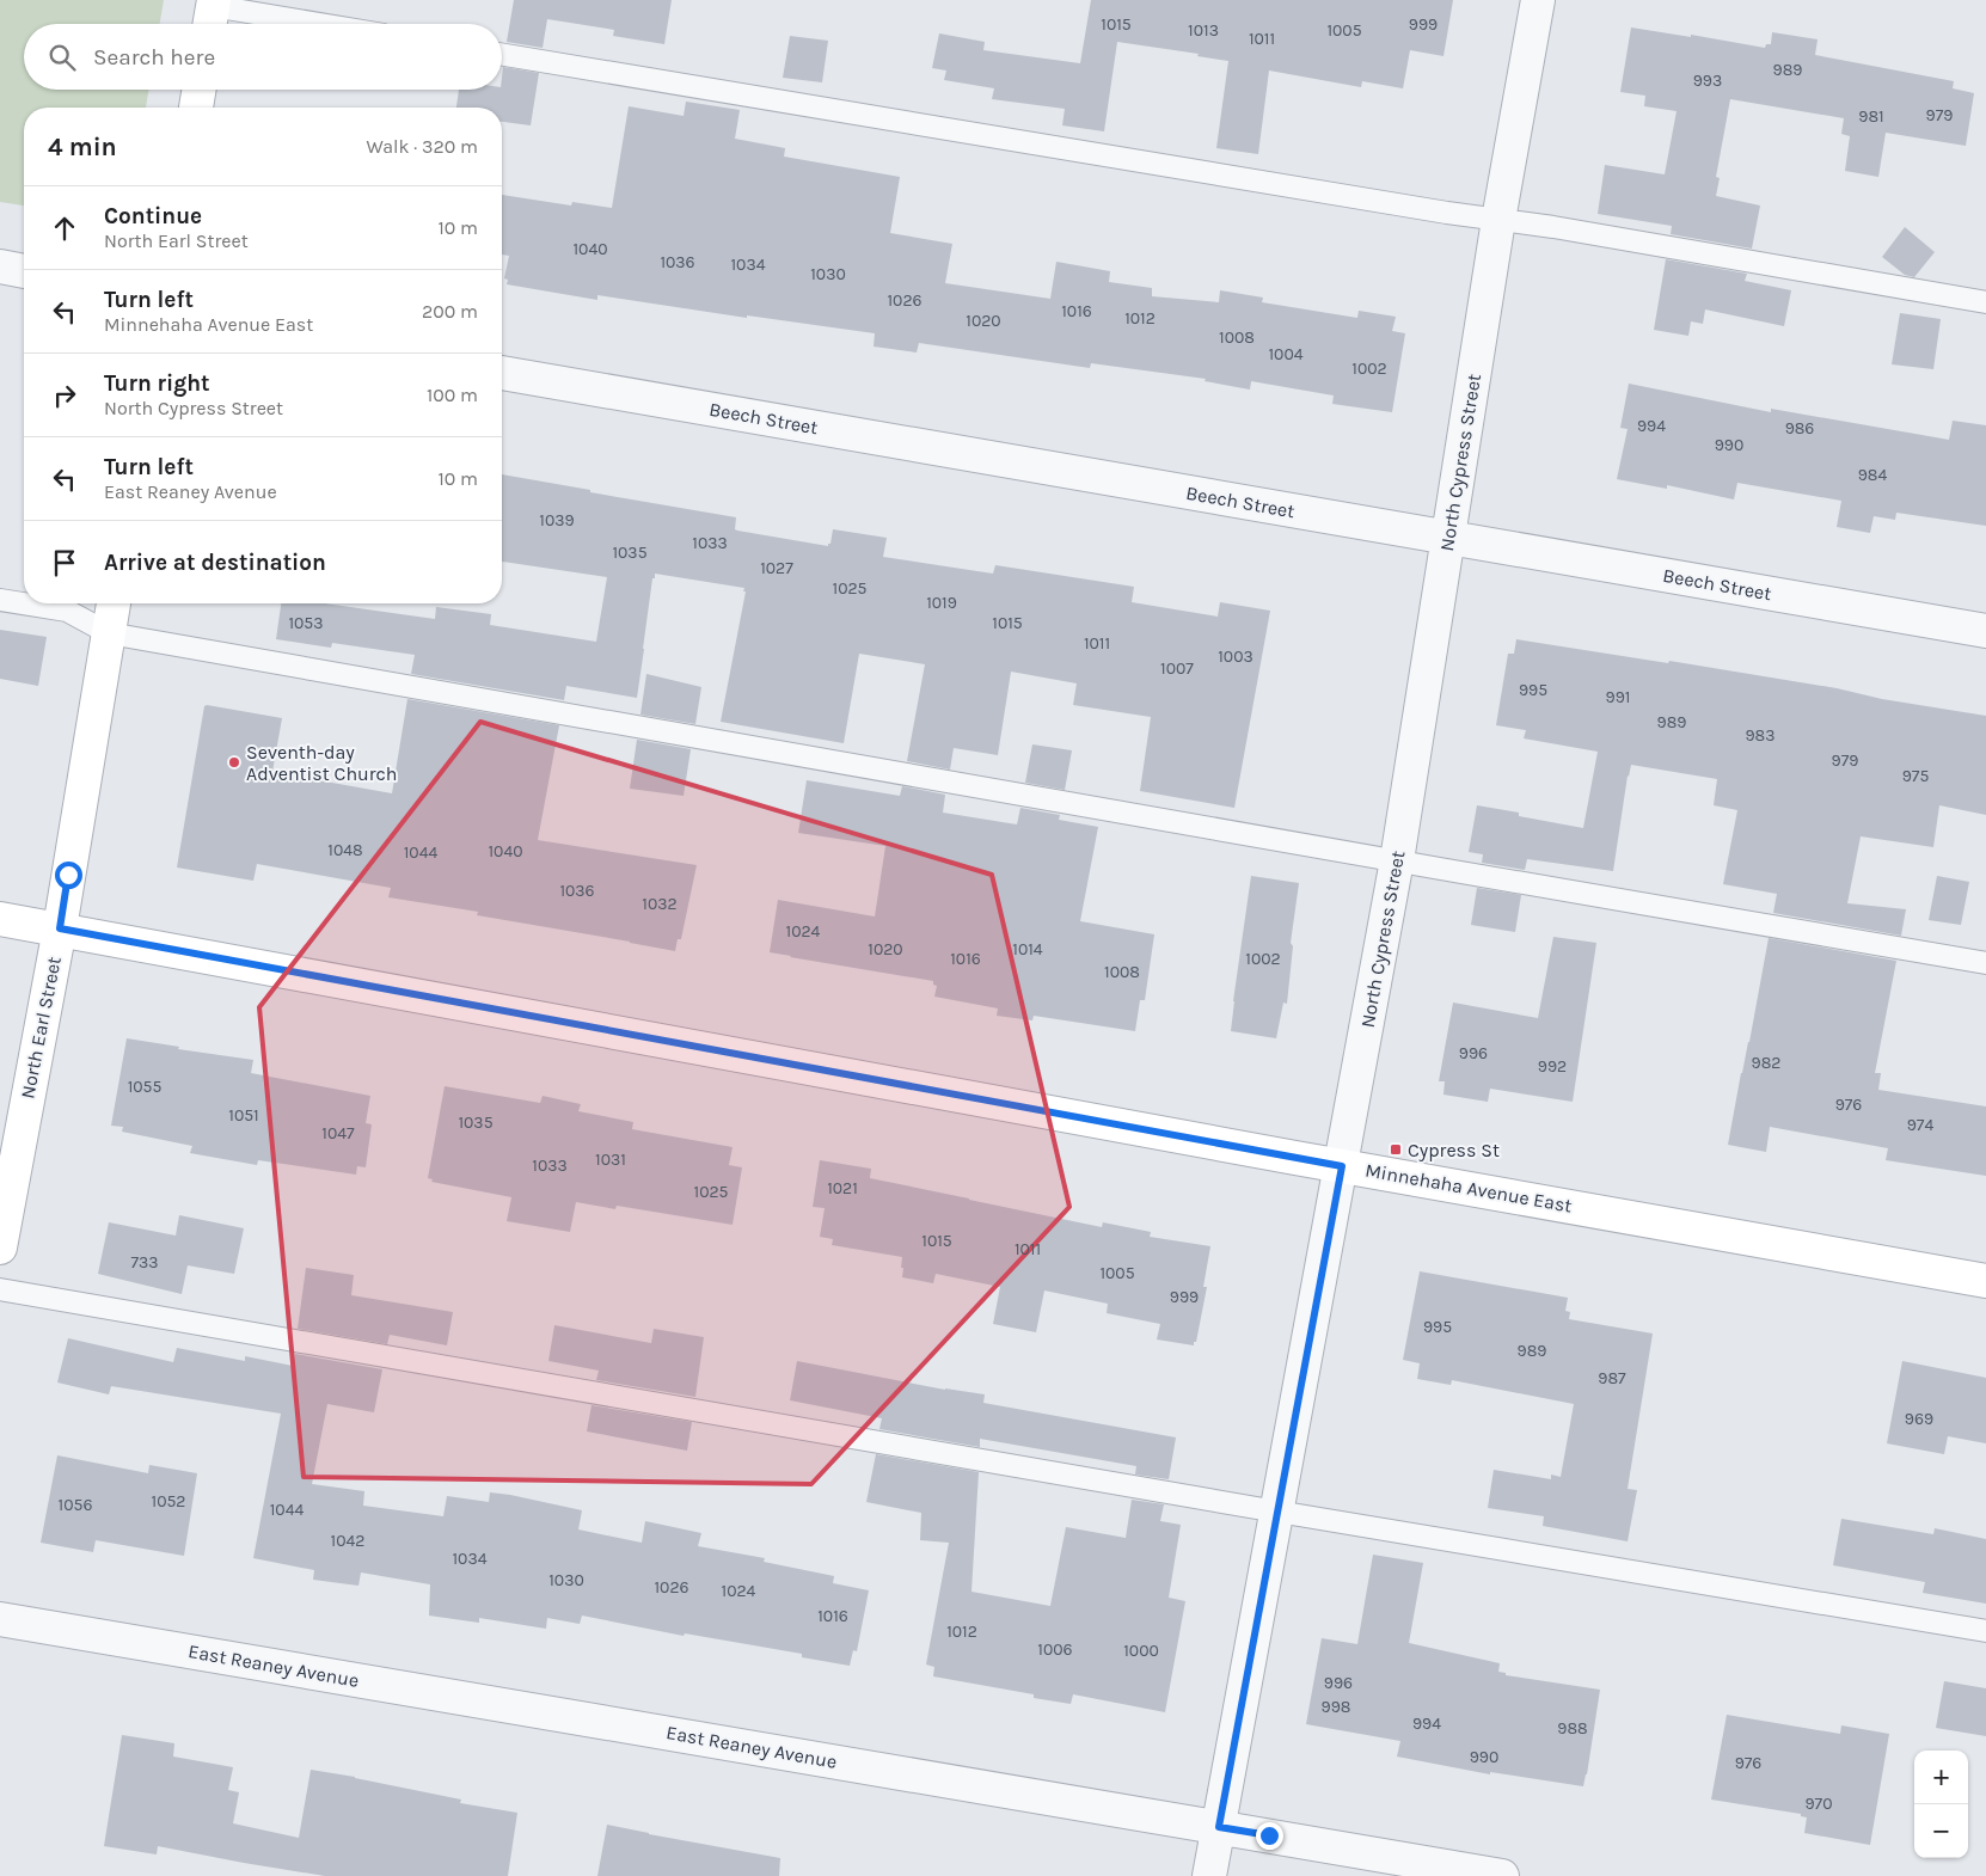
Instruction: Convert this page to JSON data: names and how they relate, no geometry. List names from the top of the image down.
{
  "streets": {
    "main road": ["North Earl Street", "Minnehaha Avenue East"],
    "street": ["Beech Street", "North Cypress Street", "East Reaney Avenue"]
  },
  "crossings": [
    ["Beech Street", "North Cypress Street"],
    ["North Cypress Street", "Minnehaha Avenue East"],
    ["North Cypress Street", "East Reaney Avenue"],
    ["North Earl Street", "Minnehaha Avenue East"]
  ],
  "places": {
    "other": ["Seventh-day Adventist Church"],
    "transit": ["Cypress St"]
  },
  "house_numbers": [
    "1015",
    "999",
    "1013",
    "1005",
    "1011",
    "989",
    "993",
    "979",
    "981",
    "1040",
    "1036",
    "1034",
    "1030",
    "1026",
    "1016",
    "1012",
    "1020",
    "1008",
    "1004",
    "1002",
    "994",
    "986",
    "990",
    "984",
    "1039",
    "1033",
    "1035",
    "1027",
    "1025",
    "1019",
    "1053",
    "1015",
    "1011",
    "1003",
    "1007",
    "995",
    "991",
    "989",
    "983",
    "979",
    "975",
    "1048",
    "1040",
    "1044",
    "1036",
    "1032",
    "1024",
    "1020",
    "1014",
    "1016",
    "1002",
    "1008",
    "996",
    "982",
    "992",
    "1055",
    "976",
    "1051",
    "1035",
    "974",
    "1047",
    "1031",
    "1033",
    "1021",
    "1025",
    "1015",
    "1011",
    "733",
    "1005",
    "999",
    "995",
    "989",
    "987",
    "969",
    "1052",
    "1056",
    "1044",
    "1042",
    "1034",
    "1030",
    "1026",
    "1024",
    "1016",
    "1012",
    "1006",
    "1000",
    "996",
    "998",
    "994",
    "988",
    "990",
    "976",
    "970"
  ],
  "page": {
    "search": "Search here",
    "heading": ["4 min", "Walk · 320 m"],
    "list": [
      ["Continue", "North Earl Street", "10 m"],
      ["Turn left", "Minnehaha Avenue East", "200 m"],
      ["Turn right", "North Cypress Street", "100 m"],
      ["Turn left", "East Reaney Avenue", "10 m"],
      "Arrive at destination"
    ],
    "map_buttons": ["+", "−"]
  }
}
